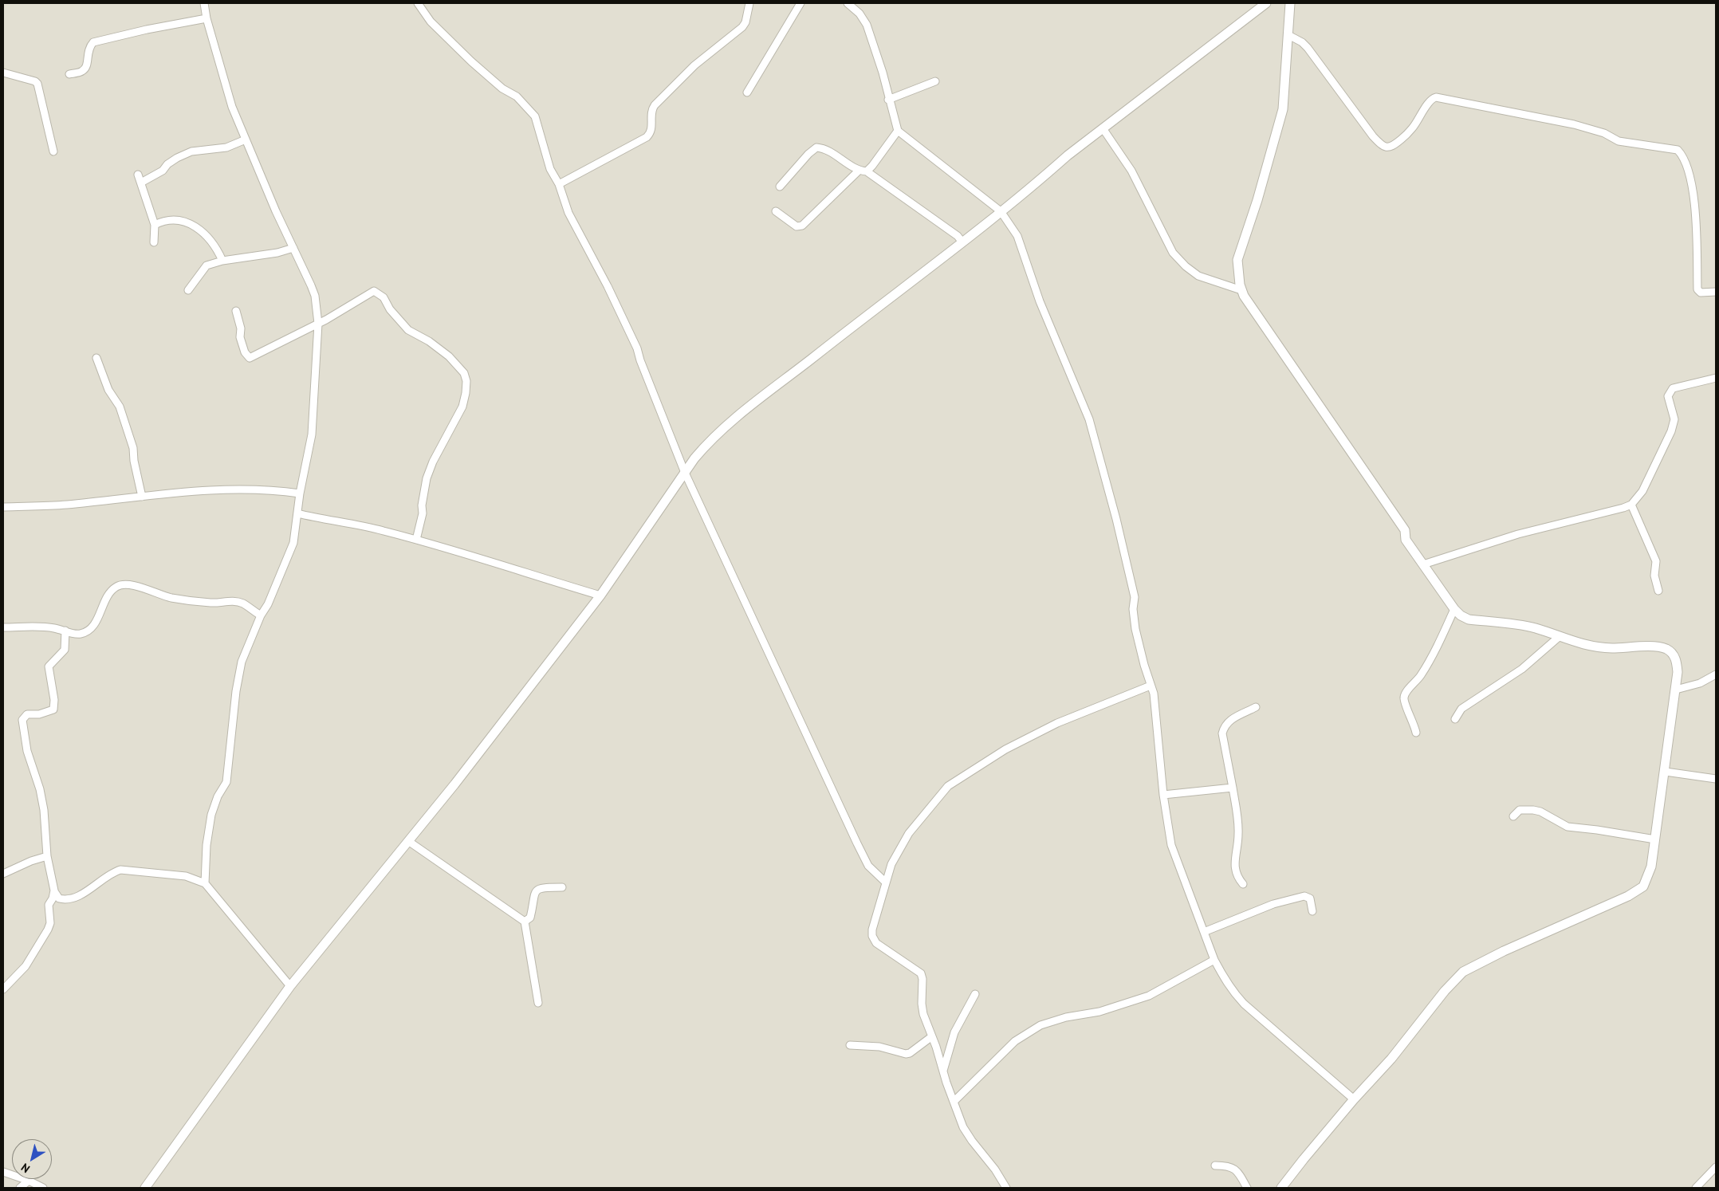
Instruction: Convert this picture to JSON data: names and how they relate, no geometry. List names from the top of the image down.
{
  "north": "bottom left"
}
